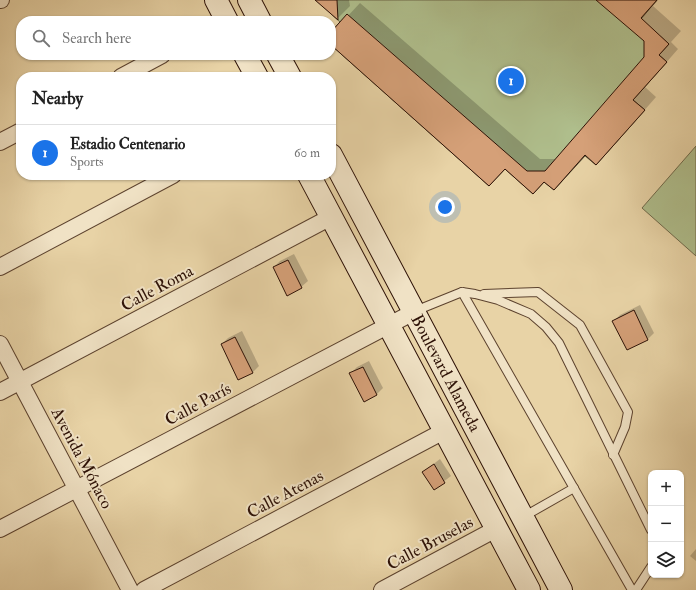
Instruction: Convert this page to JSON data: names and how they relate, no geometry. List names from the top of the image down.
{
  "streets": {
    "street": [
      "Calle Roma",
      "Boulevard Alameda",
      "Calle París",
      "Avenida Mónaco",
      "Calle Atenas",
      "Calle Bruselas"
    ]
  },
  "crossings": [
    ["Calle Roma", "Boulevard Alameda"],
    ["Calle Roma", "Avenida Mónaco"],
    ["Boulevard Alameda", "Calle París"],
    ["Boulevard Alameda", "Calle Atenas"],
    ["Boulevard Alameda", "Calle Bruselas"],
    ["Calle París", "Avenida Mónaco"]
  ],
  "page": {
    "search": "Search here",
    "pins": "1",
    "heading": "Nearby",
    "list": [
      {
        "mark": "1",
        "name": "Estadio Centenario",
        "note": "Sports",
        "value": "60 m"
      }
    ],
    "map_buttons": ["+", "−"]
  }
}
